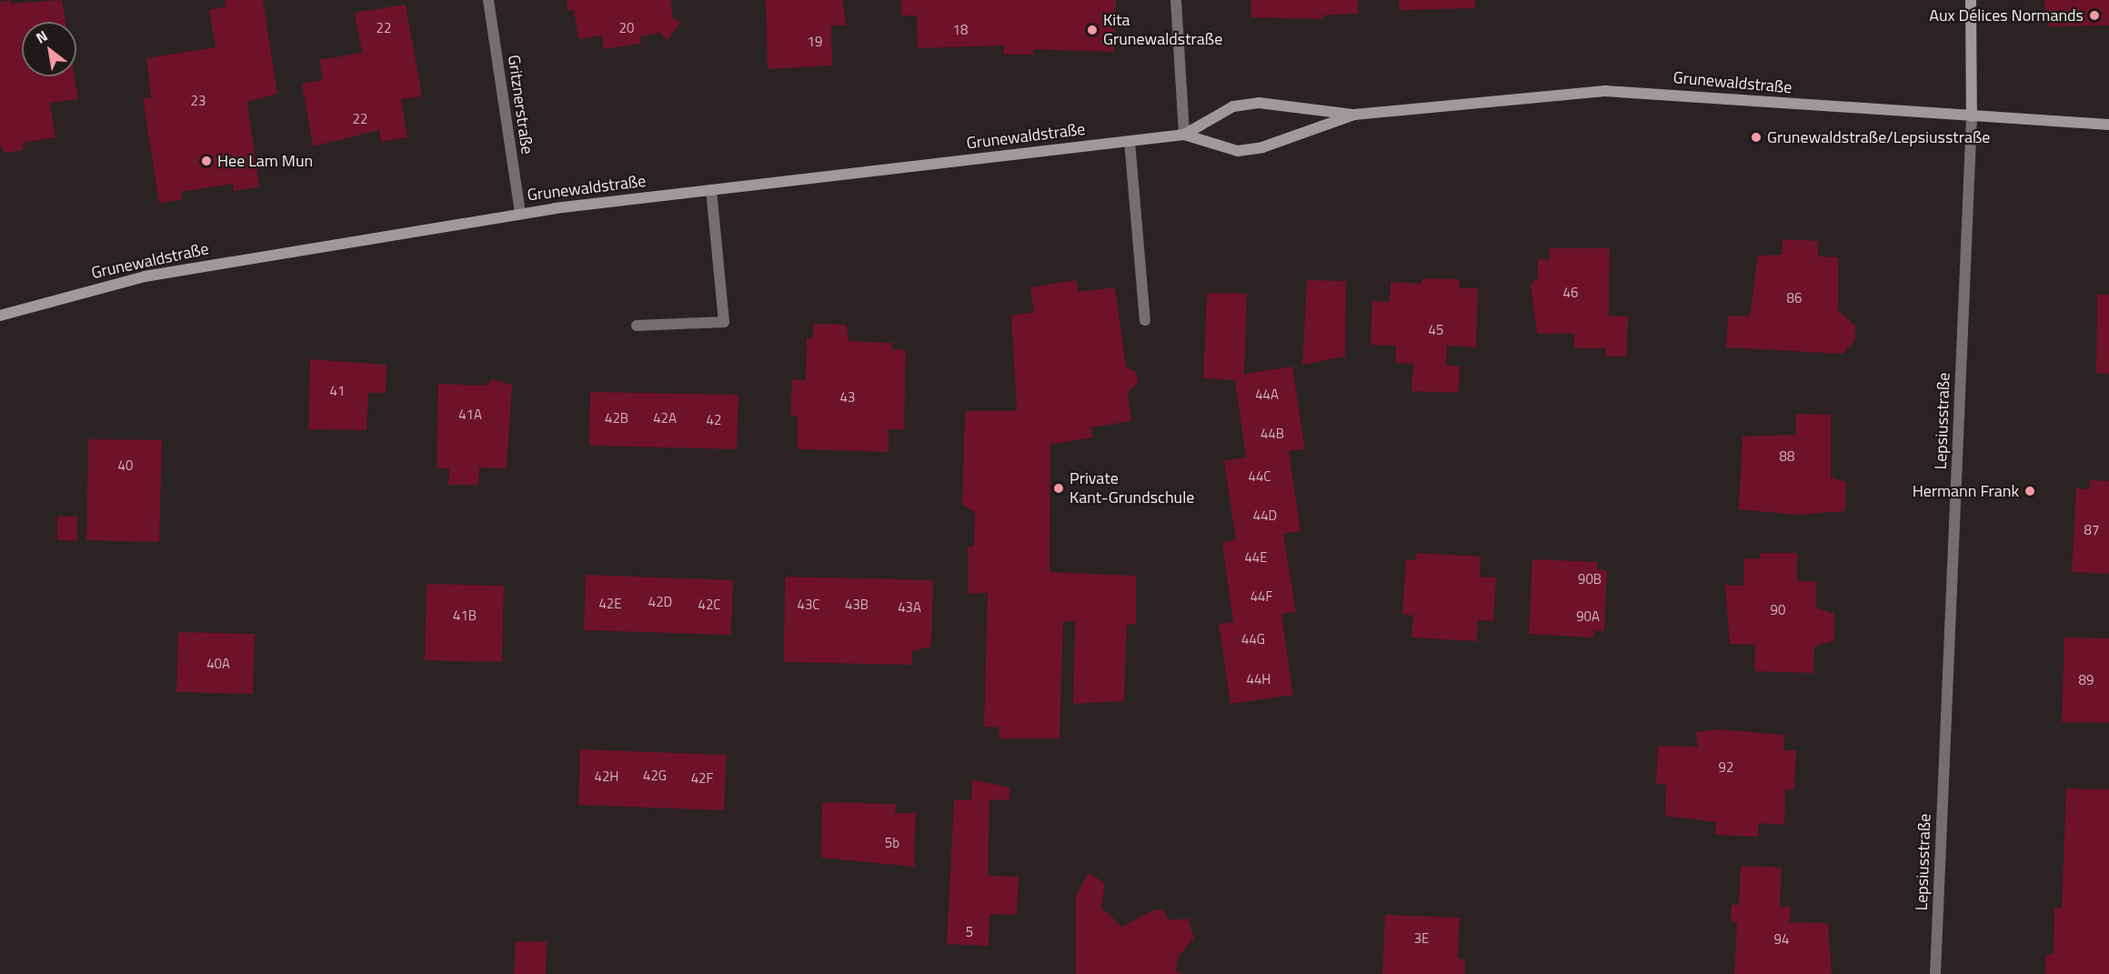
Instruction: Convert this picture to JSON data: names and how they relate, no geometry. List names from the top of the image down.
{
  "streets": {
    "main road": ["Grunewaldstraße", "Lepsiusstraße"],
    "street": ["Gritznerstraße"]
  },
  "crossings": [
    ["Grunewaldstraße", "Gritznerstraße"],
    ["Grunewaldstraße", "Lepsiusstraße"]
  ],
  "places": [
    "Aux Délices Normands",
    "Kita Grunewaldstraße",
    "Grunewaldstraße/Lepsiusstraße",
    "Hee Lam Mun",
    "Private Kant-Grundschule",
    "Hermann Frank"
  ],
  "house_numbers": [
    "22",
    "20",
    "18",
    "19",
    "23",
    "22",
    "46",
    "86",
    "45",
    "41",
    "44A",
    "43",
    "41A",
    "42B",
    "42A",
    "42",
    "44B",
    "88",
    "40",
    "44C",
    "44D",
    "87",
    "44E",
    "90B",
    "44F",
    "42D",
    "42E",
    "42C",
    "43C",
    "43B",
    "43A",
    "90",
    "41B",
    "90A",
    "44G",
    "40A",
    "44H",
    "89",
    "92",
    "42G",
    "42H",
    "42F",
    "5b",
    "5",
    "3E",
    "94"
  ],
  "north": "top left"
}
